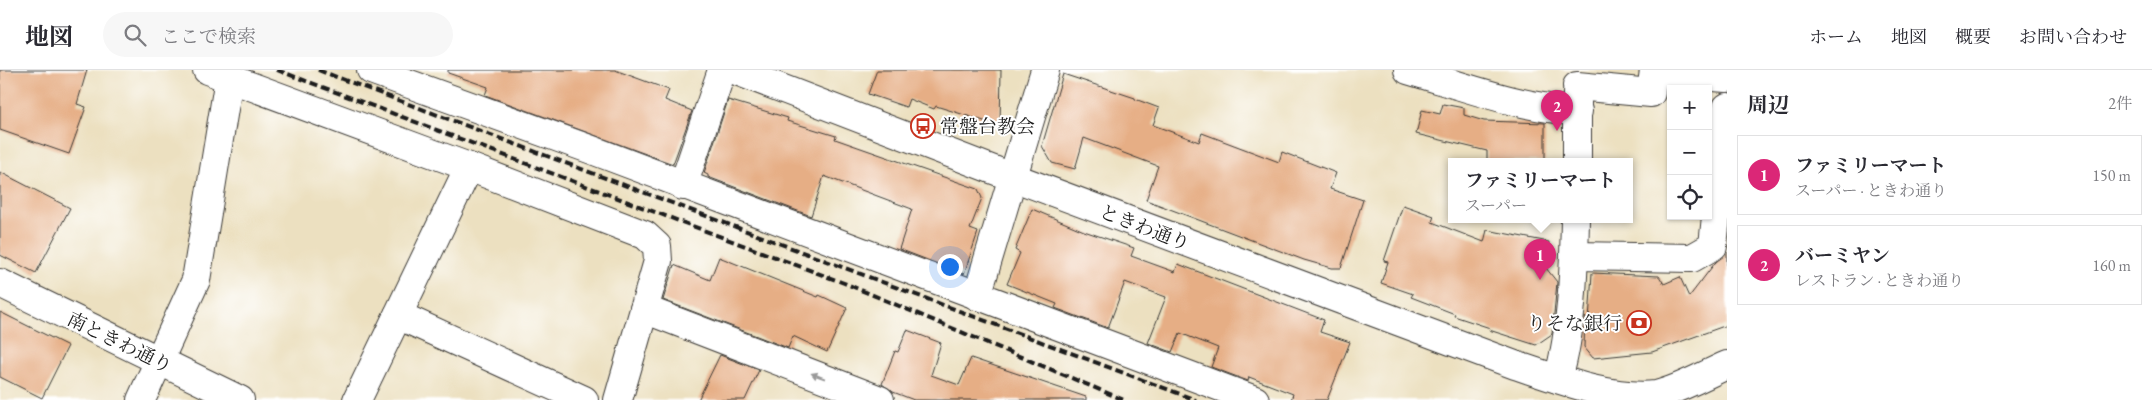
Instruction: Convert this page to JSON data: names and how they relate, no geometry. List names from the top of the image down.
{
  "streets": {
    "street": ["ときわ通り", "南ときわ通り"]
  },
  "places": {
    "bus stop": ["常盤台教会"],
    "bank": ["りそな銀行"]
  },
  "page": {
    "header": "地図",
    "search": "ここで検索",
    "nav": [
      "ホーム",
      "地図",
      "概要",
      "お問い合わせ"
    ],
    "heading": ["周辺", "2件"],
    "map_buttons": ["+", "−"],
    "pins": ["2", "1"],
    "list": [
      {
        "mark": "1",
        "name": "ファミリーマート",
        "note": "スーパー · ときわ通り",
        "value": "150 m"
      },
      {
        "mark": "2",
        "name": "バーミヤン",
        "note": "レストラン · ときわ通り",
        "value": "160 m"
      }
    ],
    "popup": ["ファミリーマート", "スーパー"]
  }
}
